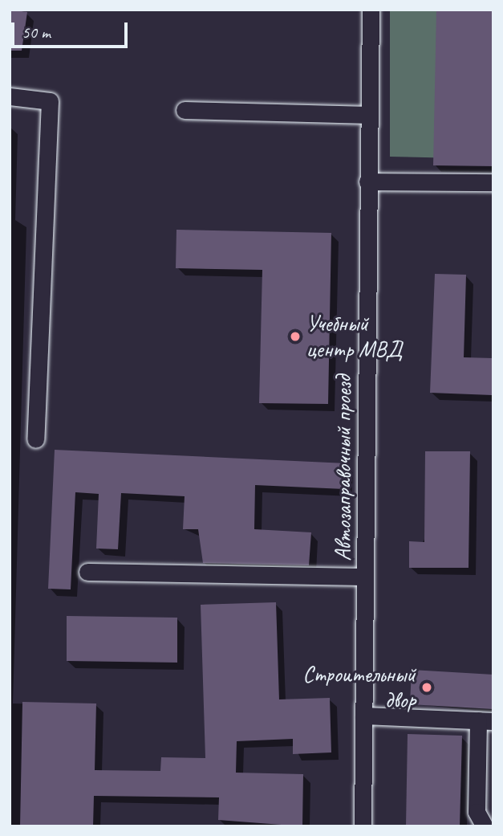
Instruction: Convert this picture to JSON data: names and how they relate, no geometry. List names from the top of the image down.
{
  "streets": {
    "street": ["Автозаправочный проезд"]
  },
  "places": ["Учебный центр МВД", "Строительный двор"],
  "scale_bar": "50 m"
}
